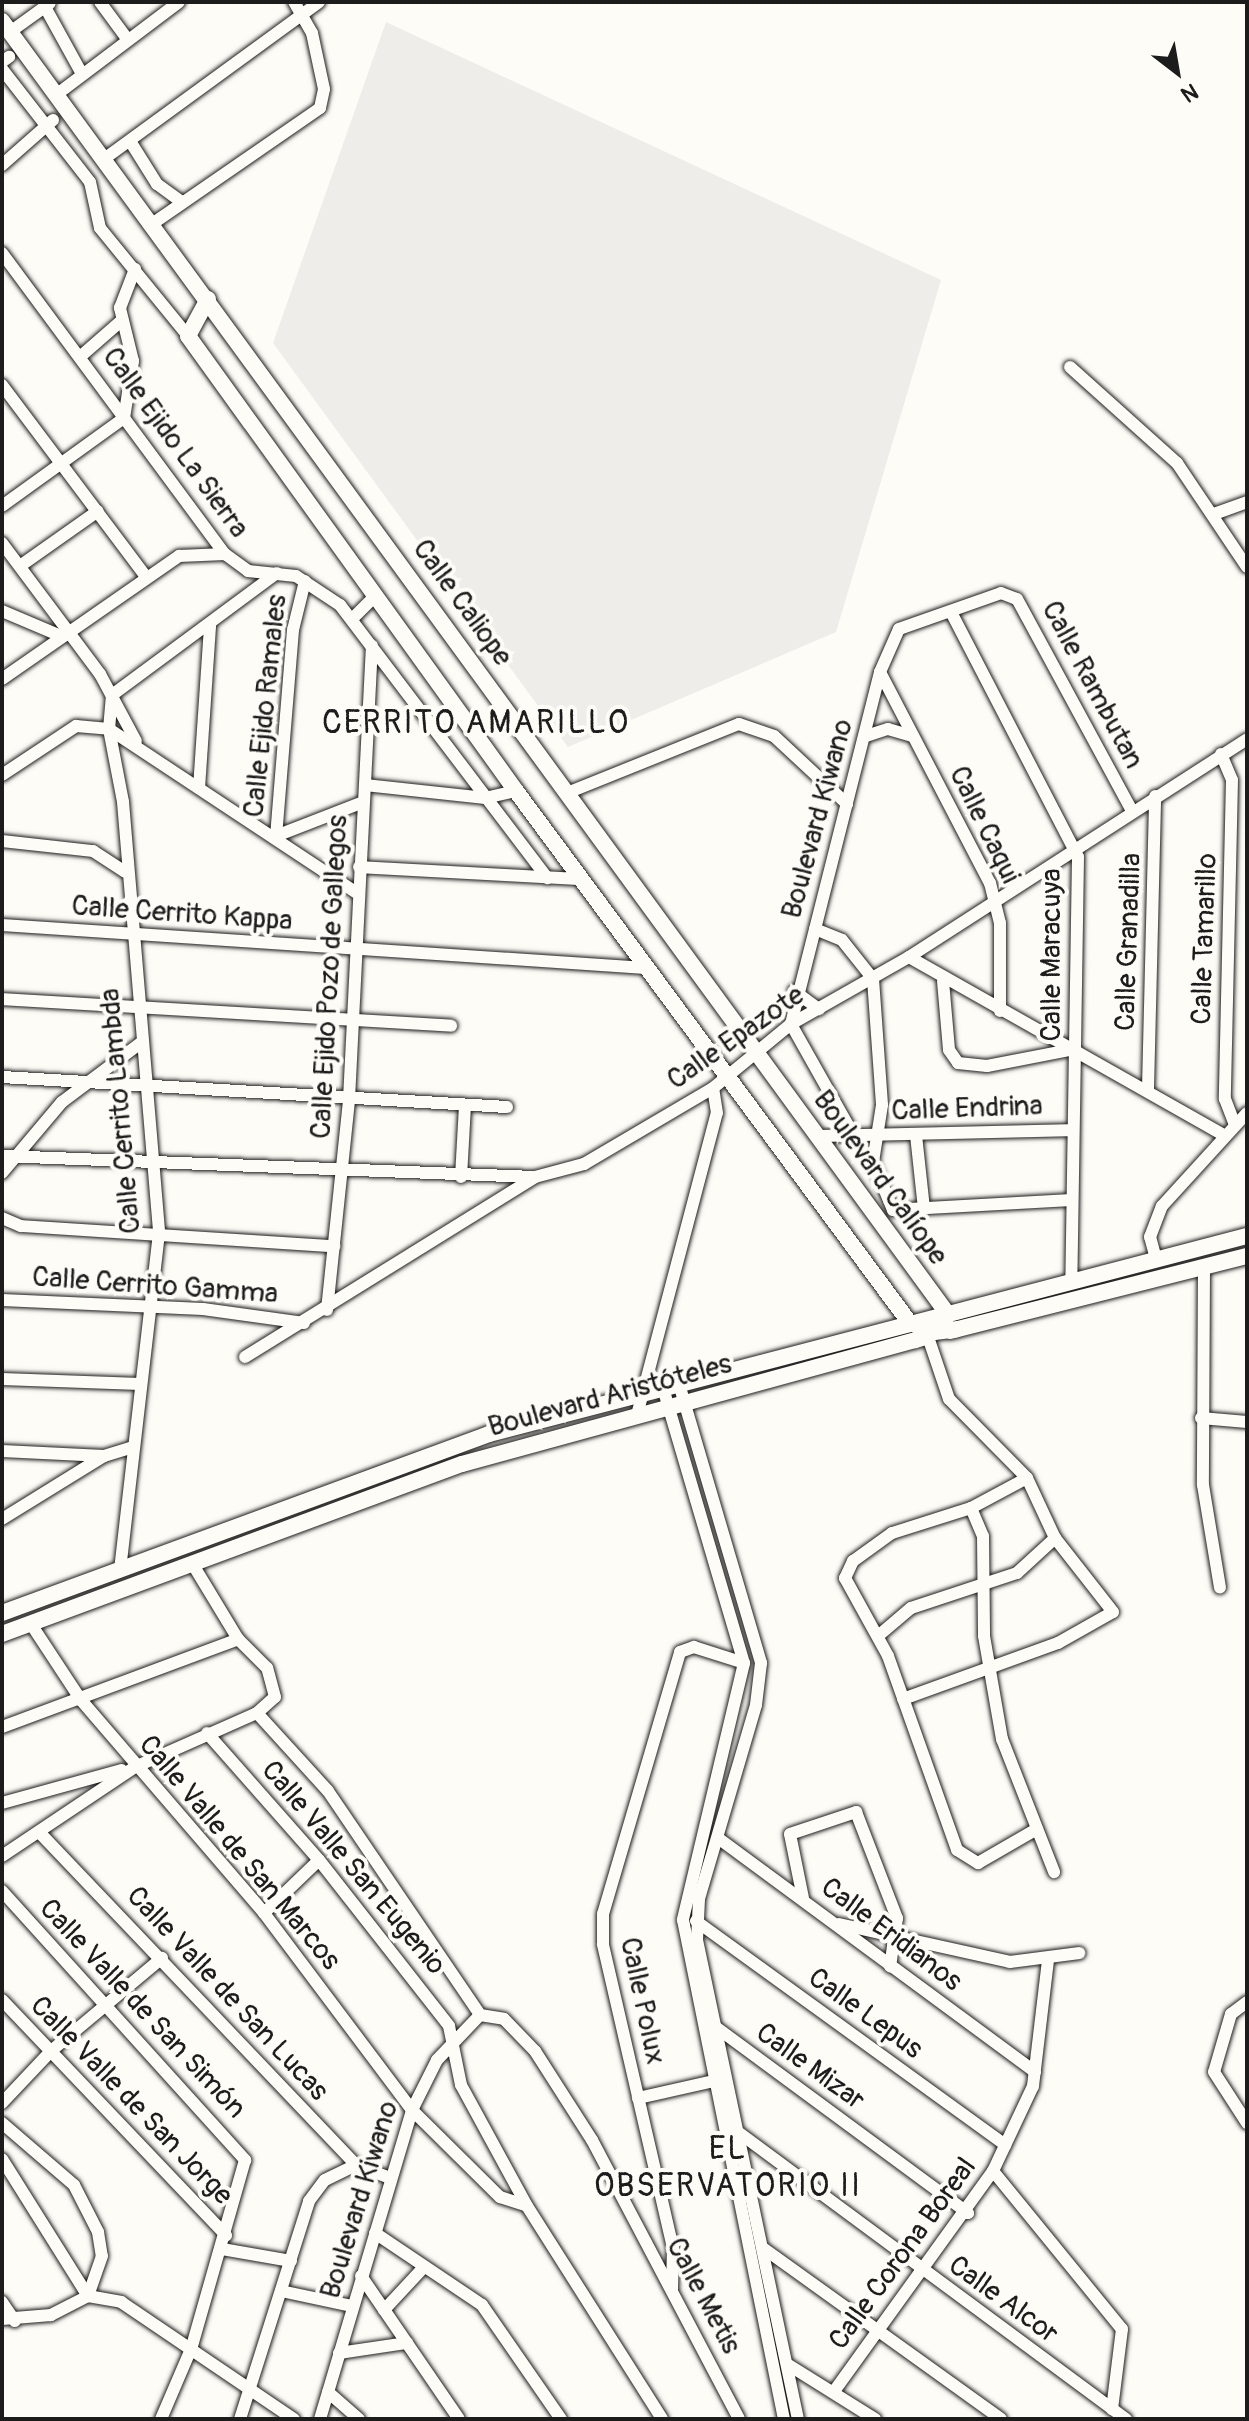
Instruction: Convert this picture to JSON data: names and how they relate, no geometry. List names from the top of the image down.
{
  "streets": {
    "street": [
      "Calle Ejido La Sierra",
      "Calle Caliope",
      "Calle Rambutan",
      "Calle Ejido Ramales",
      "Boulevard Kiwano",
      "Calle Caqui",
      "Calle Cerrito Kappa",
      "Calle Tamarillo",
      "Calle Granadilla",
      "Calle Maracuya",
      "Calle Ejido Pozo de Gallegos",
      "Calle Epazote",
      "Calle Endrina",
      "Calle Cerrito Lambda",
      "Boulevard Calíope",
      "Calle Cerrito Gamma",
      "Boulevard Aristóteles",
      "Calle Valle de San Marcos",
      "Calle Valle San Eugenio",
      "Calle Eridianos",
      "Calle Valle de San Lucas",
      "Calle Polux",
      "Calle Valle de San Simón",
      "Calle Lepus",
      "Calle Mizar",
      "Calle Valle de San Jorge",
      "Calle Corona Boreal",
      "Calle Metis",
      "Calle Alcor"
    ]
  },
  "crossings": [
    ["Calle Ejido La Sierra", "Calle Ejido Ramales"],
    ["Calle Ejido La Sierra", "Calle Ejido Pozo de Gallegos"],
    ["Calle Caliope", "Calle Epazote"],
    ["Calle Caliope", "Boulevard Calíope"],
    ["Calle Rambutan", "Boulevard Kiwano"],
    ["Calle Rambutan", "Calle Maracuya"],
    ["Calle Rambutan", "Calle Epazote"],
    ["Boulevard Kiwano", "Calle Caqui"],
    ["Boulevard Kiwano", "Calle Maracuya"],
    ["Boulevard Kiwano", "Calle Epazote"],
    ["Boulevard Kiwano", "Calle Valle de San Marcos"],
    ["Boulevard Kiwano", "Calle Valle San Eugenio"],
    ["Boulevard Kiwano", "Calle Valle de San Lucas"],
    ["Boulevard Kiwano", "Calle Metis"],
    ["Calle Caqui", "Calle Epazote"],
    ["Calle Cerrito Kappa", "Calle Ejido Pozo de Gallegos"],
    ["Calle Cerrito Kappa", "Calle Cerrito Lambda"],
    ["Calle Tamarillo", "Calle Epazote"],
    ["Calle Granadilla", "Calle Epazote"],
    ["Calle Maracuya", "Calle Epazote"],
    ["Calle Maracuya", "Calle Endrina"],
    ["Calle Maracuya", "Boulevard Aristóteles"],
    ["Calle Ejido Pozo de Gallegos", "Calle Epazote"],
    ["Calle Epazote", "Boulevard Calíope"],
    ["Calle Epazote", "Calle Cerrito Gamma"],
    ["Calle Endrina", "Boulevard Calíope"],
    ["Calle Cerrito Lambda", "Calle Cerrito Gamma"],
    ["Calle Cerrito Lambda", "Boulevard Aristóteles"],
    ["Boulevard Calíope", "Boulevard Aristóteles"],
    ["Boulevard Aristóteles", "Calle Valle de San Marcos"],
    ["Calle Eridianos", "Calle Corona Boreal"],
    ["Calle Polux", "Calle Metis"],
    ["Calle Valle de San Simón", "Calle Valle de San Jorge"],
    ["Calle Lepus", "Calle Corona Boreal"],
    ["Calle Mizar", "Calle Corona Boreal"],
    ["Calle Corona Boreal", "Calle Alcor"]
  ],
  "districts": ["CERRITO AMARILLO", "EL OBSERVATORIO II"],
  "north": "bottom right"
}
